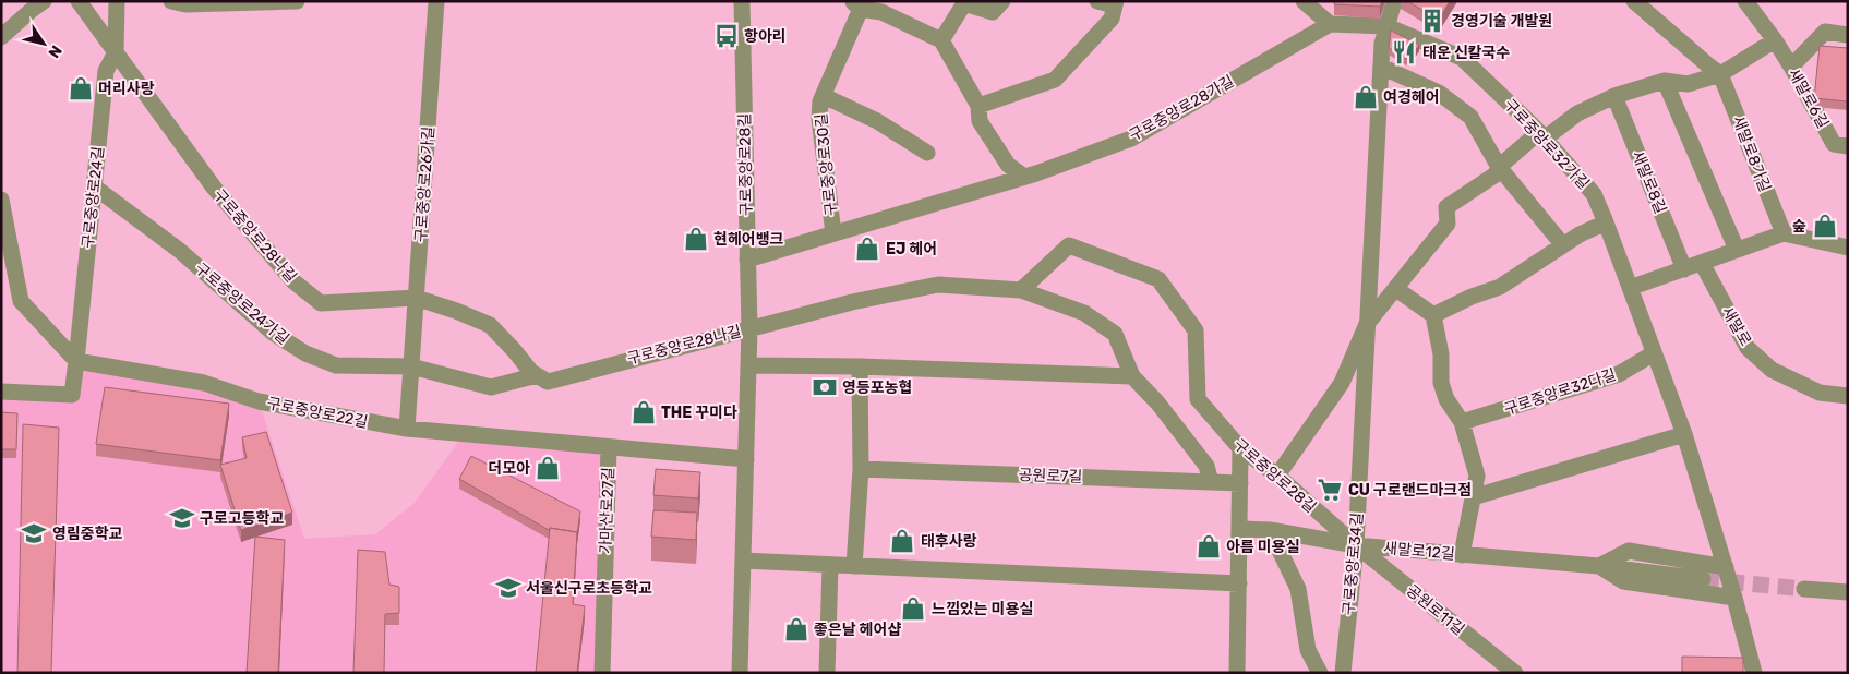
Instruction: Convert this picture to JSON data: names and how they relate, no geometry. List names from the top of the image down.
{
  "streets": {
    "street": [
      "새말로6길",
      "구로중앙로28가길",
      "구로중앙로32가길",
      "새말로8가길",
      "구로중앙로28길",
      "구로중앙로30길",
      "새말로8길",
      "구로중앙로26가길",
      "구로중앙로24길",
      "구로중앙로28나길",
      "구로중앙로24가길",
      "새말로",
      "구로중앙로32다길",
      "구로중앙로22길",
      "공원로7길",
      "가마산로27길",
      "새말로12길",
      "구로중앙로34길",
      "공원로11길"
    ]
  },
  "crossings": [
    ["구로중앙로28가길", "구로중앙로32가길"],
    ["구로중앙로28가길", "구로중앙로28길"],
    ["구로중앙로28가길", "구로중앙로30길"],
    ["구로중앙로32가길", "구로중앙로32다길"],
    ["구로중앙로32가길", "새말로12길"],
    ["구로중앙로32가길", "구로중앙로34길"],
    ["구로중앙로28길", "구로중앙로28나길"],
    ["구로중앙로28길", "구로중앙로22길"],
    ["구로중앙로28길", "새말로12길"],
    ["구로중앙로28길", "구로중앙로34길"],
    ["구로중앙로28길", "공원로11길"],
    ["구로중앙로26가길", "구로중앙로28나길"],
    ["구로중앙로26가길", "구로중앙로24가길"],
    ["구로중앙로26가길", "구로중앙로22길"],
    ["구로중앙로24길", "구로중앙로28나길"],
    ["구로중앙로24길", "구로중앙로24가길"],
    ["구로중앙로24길", "구로중앙로22길"],
    ["구로중앙로22길", "가마산로27길"],
    ["새말로12길", "구로중앙로34길"],
    ["새말로12길", "공원로11길"],
    ["구로중앙로34길", "공원로11길"]
  ],
  "places": {
    "building": ["경영기술 개발원"],
    "bus stop": ["항아리"],
    "restaurant": ["태운 신칼국수"],
    "shop": [
      "머리사랑",
      "여경헤어",
      "숲",
      "현헤어뱅크",
      "EJ 헤어",
      "THE 꾸미다",
      "더모아",
      "태후사랑",
      "아름 미용실",
      "느낌있는 미용실",
      "좋은날 헤어샵"
    ],
    "bank": ["영등포농협"],
    "supermarket": ["CU 구로랜드마크점"],
    "school or university": ["구로고등학교", "영림중학교", "서울신구로초등학교"]
  },
  "north": "bottom right"
}
